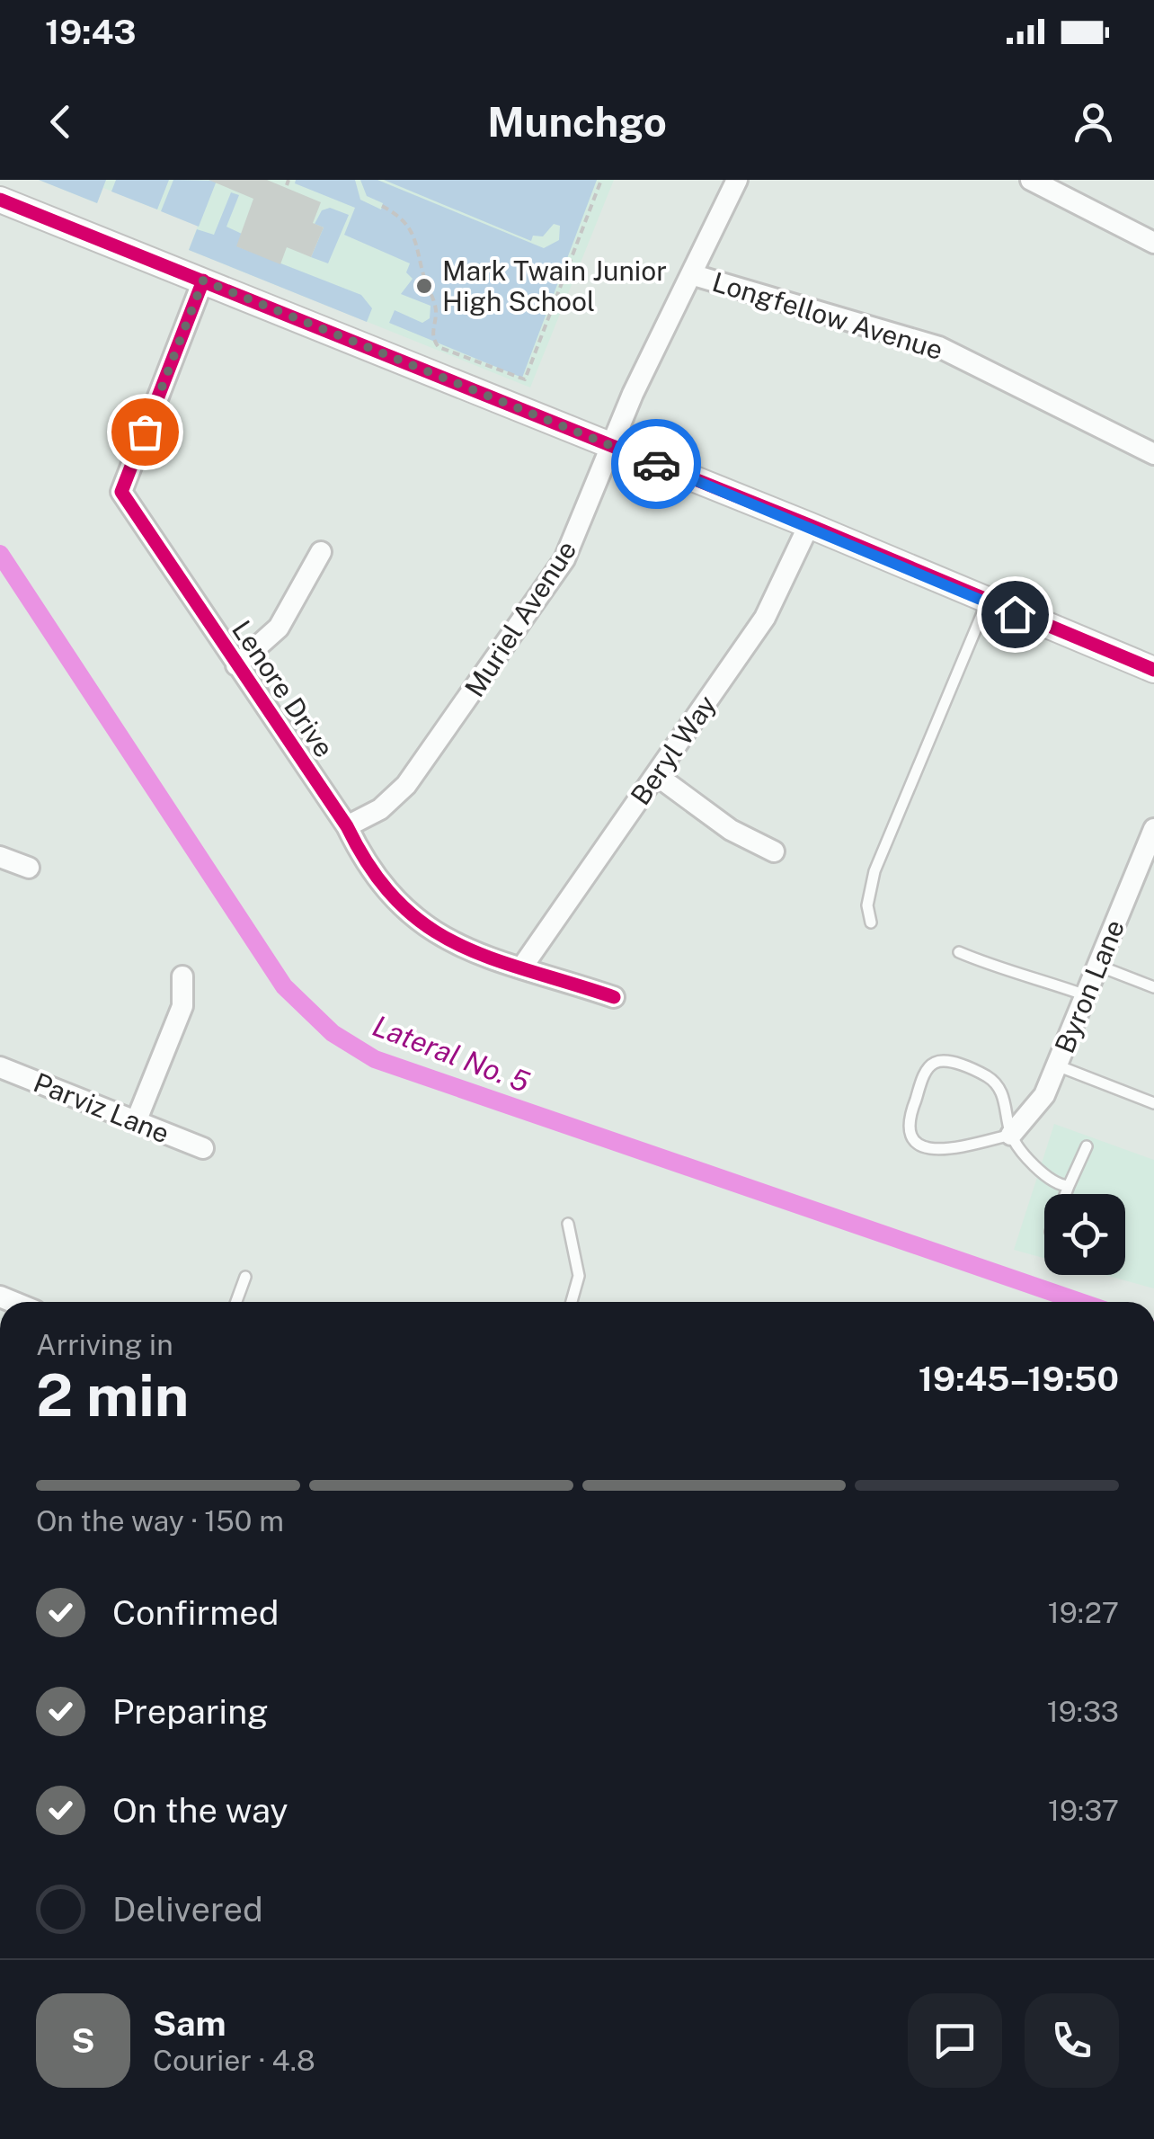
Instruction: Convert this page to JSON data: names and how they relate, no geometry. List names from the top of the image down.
{
  "streets": {
    "street": [
      "Longfellow Avenue",
      "Muriel Avenue",
      "Lenore Drive",
      "Beryl Way",
      "Byron Lane",
      "Parviz Lane"
    ]
  },
  "crossings": [
    ["Longfellow Avenue", "Muriel Avenue"],
    ["Muriel Avenue", "Lenore Drive"],
    ["Lenore Drive", "Beryl Way"]
  ],
  "water": ["Lateral No. 5"],
  "places": ["Mark Twain Junior High School"],
  "page": {
    "status": "19:43",
    "header": "Munchgo",
    "heading": ["2 min", "Arriving in", "19:45–19:50"],
    "panel": ["Sam", "Courier · 4.8"],
    "bar": "On the way · 150 m",
    "list": [
      ["Confirmed", "19:27"],
      ["Preparing", "19:33"],
      ["On the way", "19:37"],
      "Delivered"
    ],
    "round": "S"
  }
}
